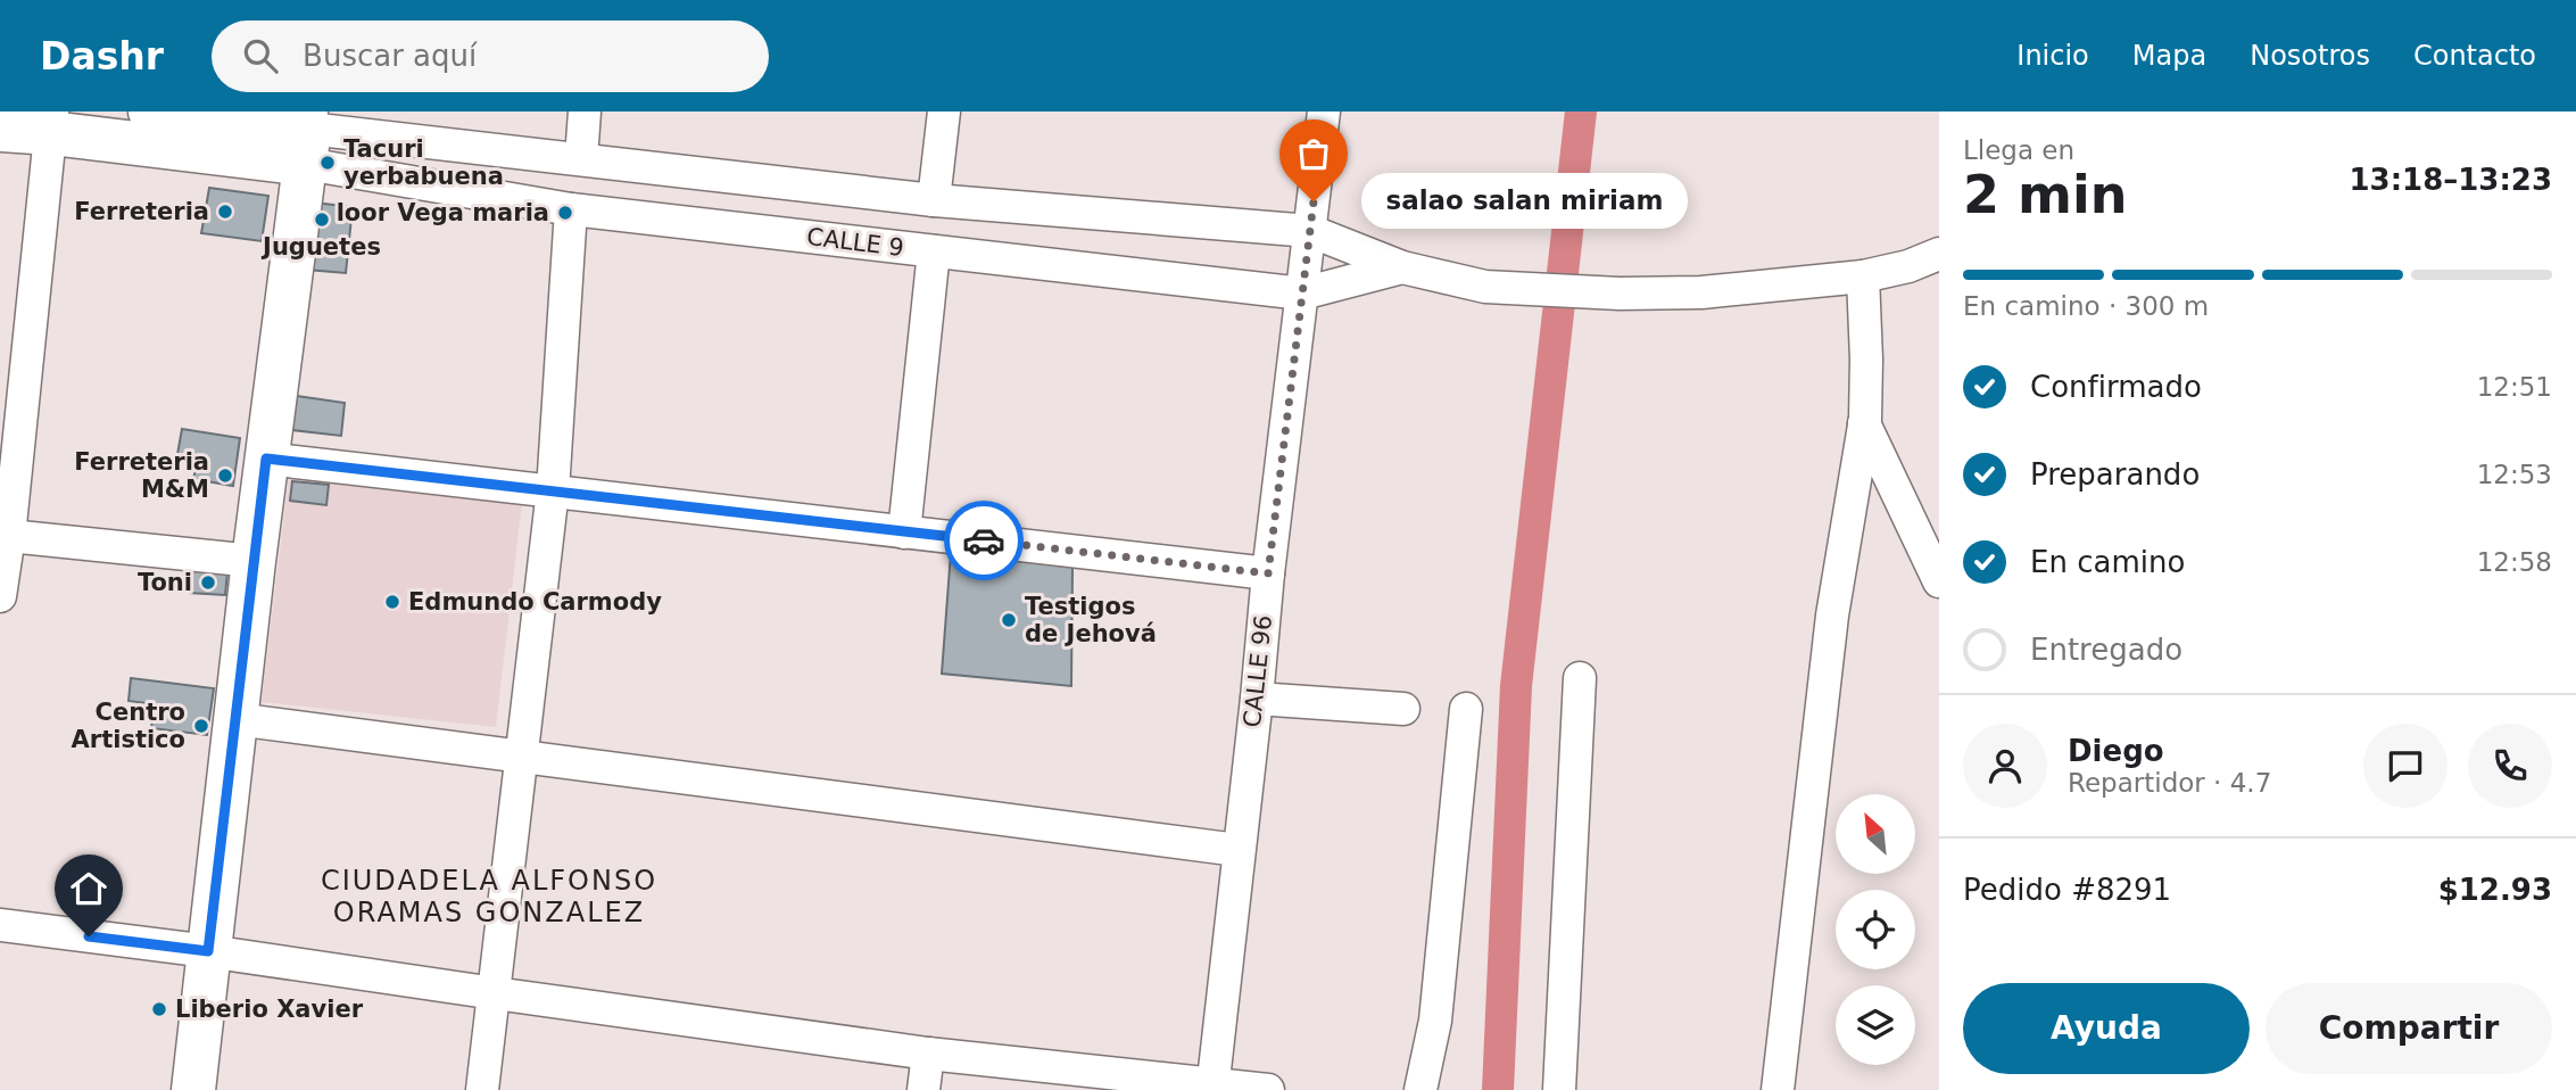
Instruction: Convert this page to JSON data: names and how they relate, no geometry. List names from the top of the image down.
{
  "streets": {
    "street": ["CALLE 9", "CALLE 96"]
  },
  "crossings": [
    ["CALLE 9", "CALLE 96"]
  ],
  "districts": ["CIUDADELA ALFONSO ORAMAS GONZALEZ"],
  "places": [
    "Tacuri yerbabuena",
    "salao salan miriam",
    "Ferreteria",
    "loor Vega maria",
    "Juguetes",
    "Ferreteria M&M",
    "Toni",
    "Edmundo Carmody",
    "Testigos de Jehová",
    "Centro Artistico",
    "Liberio Xavier"
  ],
  "north": "top left",
  "page": {
    "header": "Dashr",
    "search": "Buscar aquí",
    "nav": [
      "Inicio",
      "Mapa",
      "Nosotros",
      "Contacto"
    ],
    "heading": ["2 min", "Llega en", "13:18–13:23"],
    "panel": [
      "Diego",
      "Repartidor · 4.7",
      "Pedido #8291",
      "$12.93"
    ],
    "bubble": "salao salan miriam",
    "bar": "En camino · 300 m",
    "list": [
      ["Confirmado", "12:51"],
      ["Preparando", "12:53"],
      ["En camino", "12:58"],
      "Entregado"
    ],
    "buttons": ["Ayuda", "Compartir"]
  }
}
